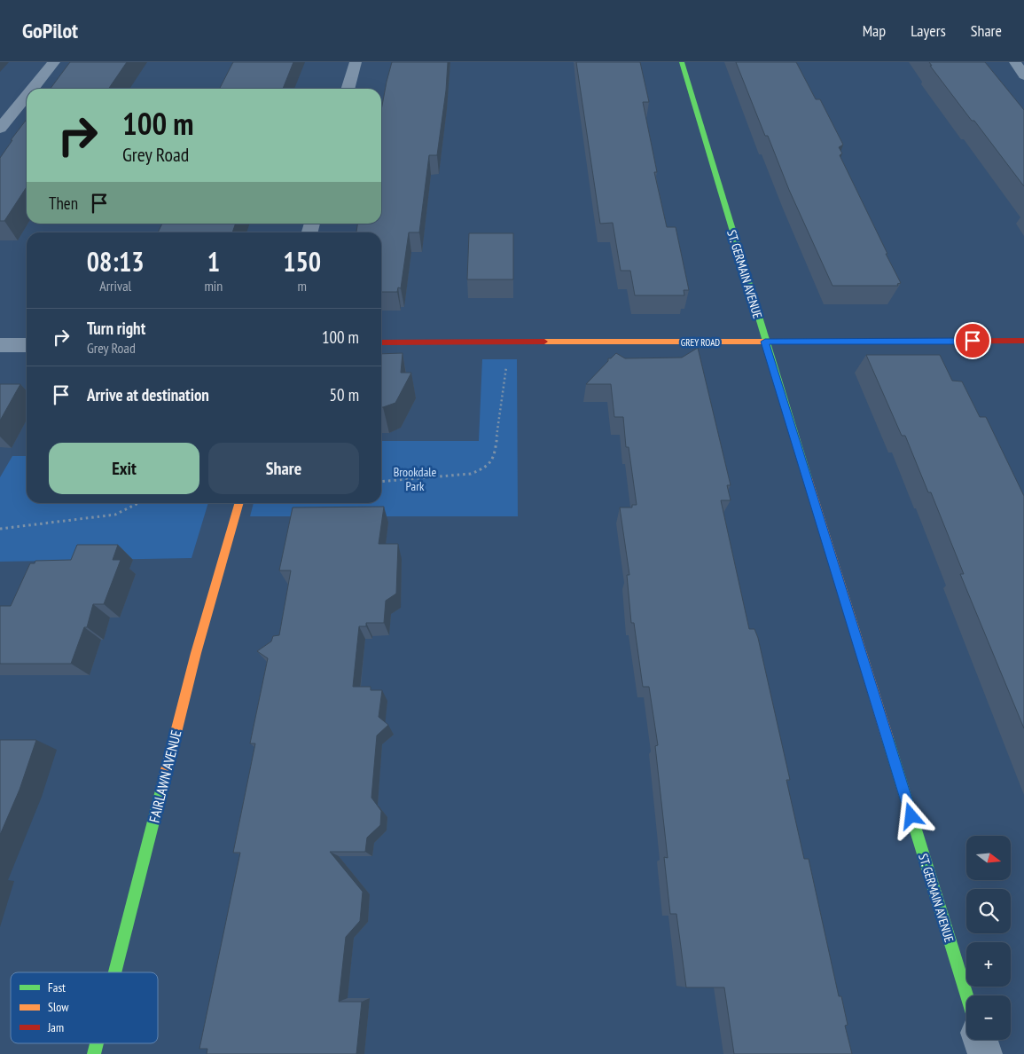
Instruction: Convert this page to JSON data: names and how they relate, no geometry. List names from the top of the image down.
{
  "streets": {
    "street": ["ST. GERMAIN AVENUE", "GREY ROAD", "FAIRLAWN AVENUE"]
  },
  "crossings": [
    ["ST. GERMAIN AVENUE", "GREY ROAD"]
  ],
  "parks": ["Brookdale Park"],
  "legend": ["Fast", "Slow", "Jam"],
  "north": "right",
  "page": {
    "header": "GoPilot",
    "nav": ["Map", "Layers", "Share"],
    "turn": ["100 m", "Grey Road"],
    "then": "Then",
    "eta": [
      "08:13",
      "Arrival",
      "1",
      "min",
      "150",
      "m"
    ],
    "list": [
      {
        "name": "Turn right",
        "note": "Grey Road",
        "value": "100 m"
      },
      {
        "name": "Arrive at destination",
        "value": "50 m"
      }
    ],
    "buttons": ["Exit", "Share"],
    "map_buttons": ["+", "−"]
  }
}
